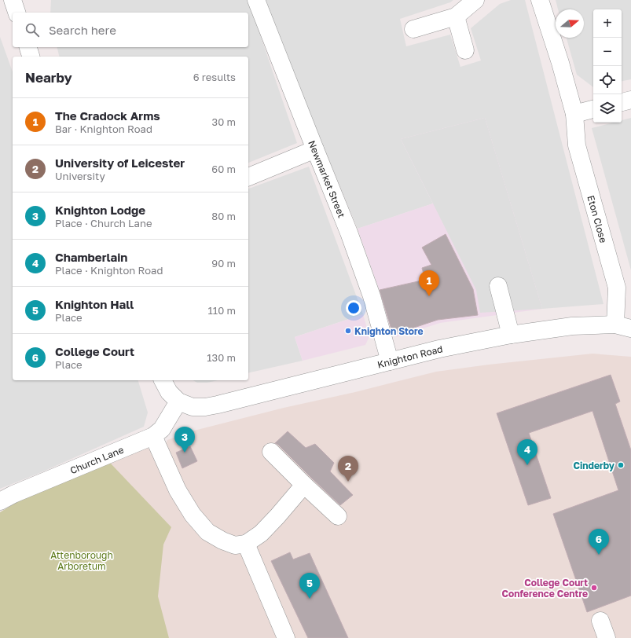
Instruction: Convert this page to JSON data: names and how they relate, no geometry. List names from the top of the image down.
{
  "streets": {
    "street": [
      "Newmarket Street",
      "Eton Close",
      "Knighton Road",
      "Church Lane"
    ]
  },
  "crossings": [
    ["Newmarket Street", "Knighton Road"],
    ["Eton Close", "Knighton Road"],
    ["Knighton Road", "Church Lane"]
  ],
  "parks": ["Attenborough Arboretum"],
  "places": ["Knighton Store", "Cinderby", "College Court Conference Centre"],
  "north": "right",
  "page": {
    "map_buttons": ["+", "−"],
    "search": "Search here",
    "heading": ["Nearby", "6 results"],
    "list": [
      {
        "mark": "1",
        "name": "The Cradock Arms",
        "note": "Bar · Knighton Road",
        "value": "30 m"
      },
      {
        "mark": "2",
        "name": "University of Leicester",
        "note": "University",
        "value": "60 m"
      },
      {
        "mark": "3",
        "name": "Knighton Lodge",
        "note": "Place · Church Lane",
        "value": "80 m"
      },
      {
        "mark": "4",
        "name": "Chamberlain",
        "note": "Place · Knighton Road",
        "value": "90 m"
      },
      {
        "mark": "5",
        "name": "Knighton Hall",
        "note": "Place",
        "value": "110 m"
      },
      {
        "mark": "6",
        "name": "College Court",
        "note": "Place",
        "value": "130 m"
      }
    ],
    "pins": [
      "1",
      "3",
      "4",
      "2",
      "6",
      "5"
    ]
  }
}
